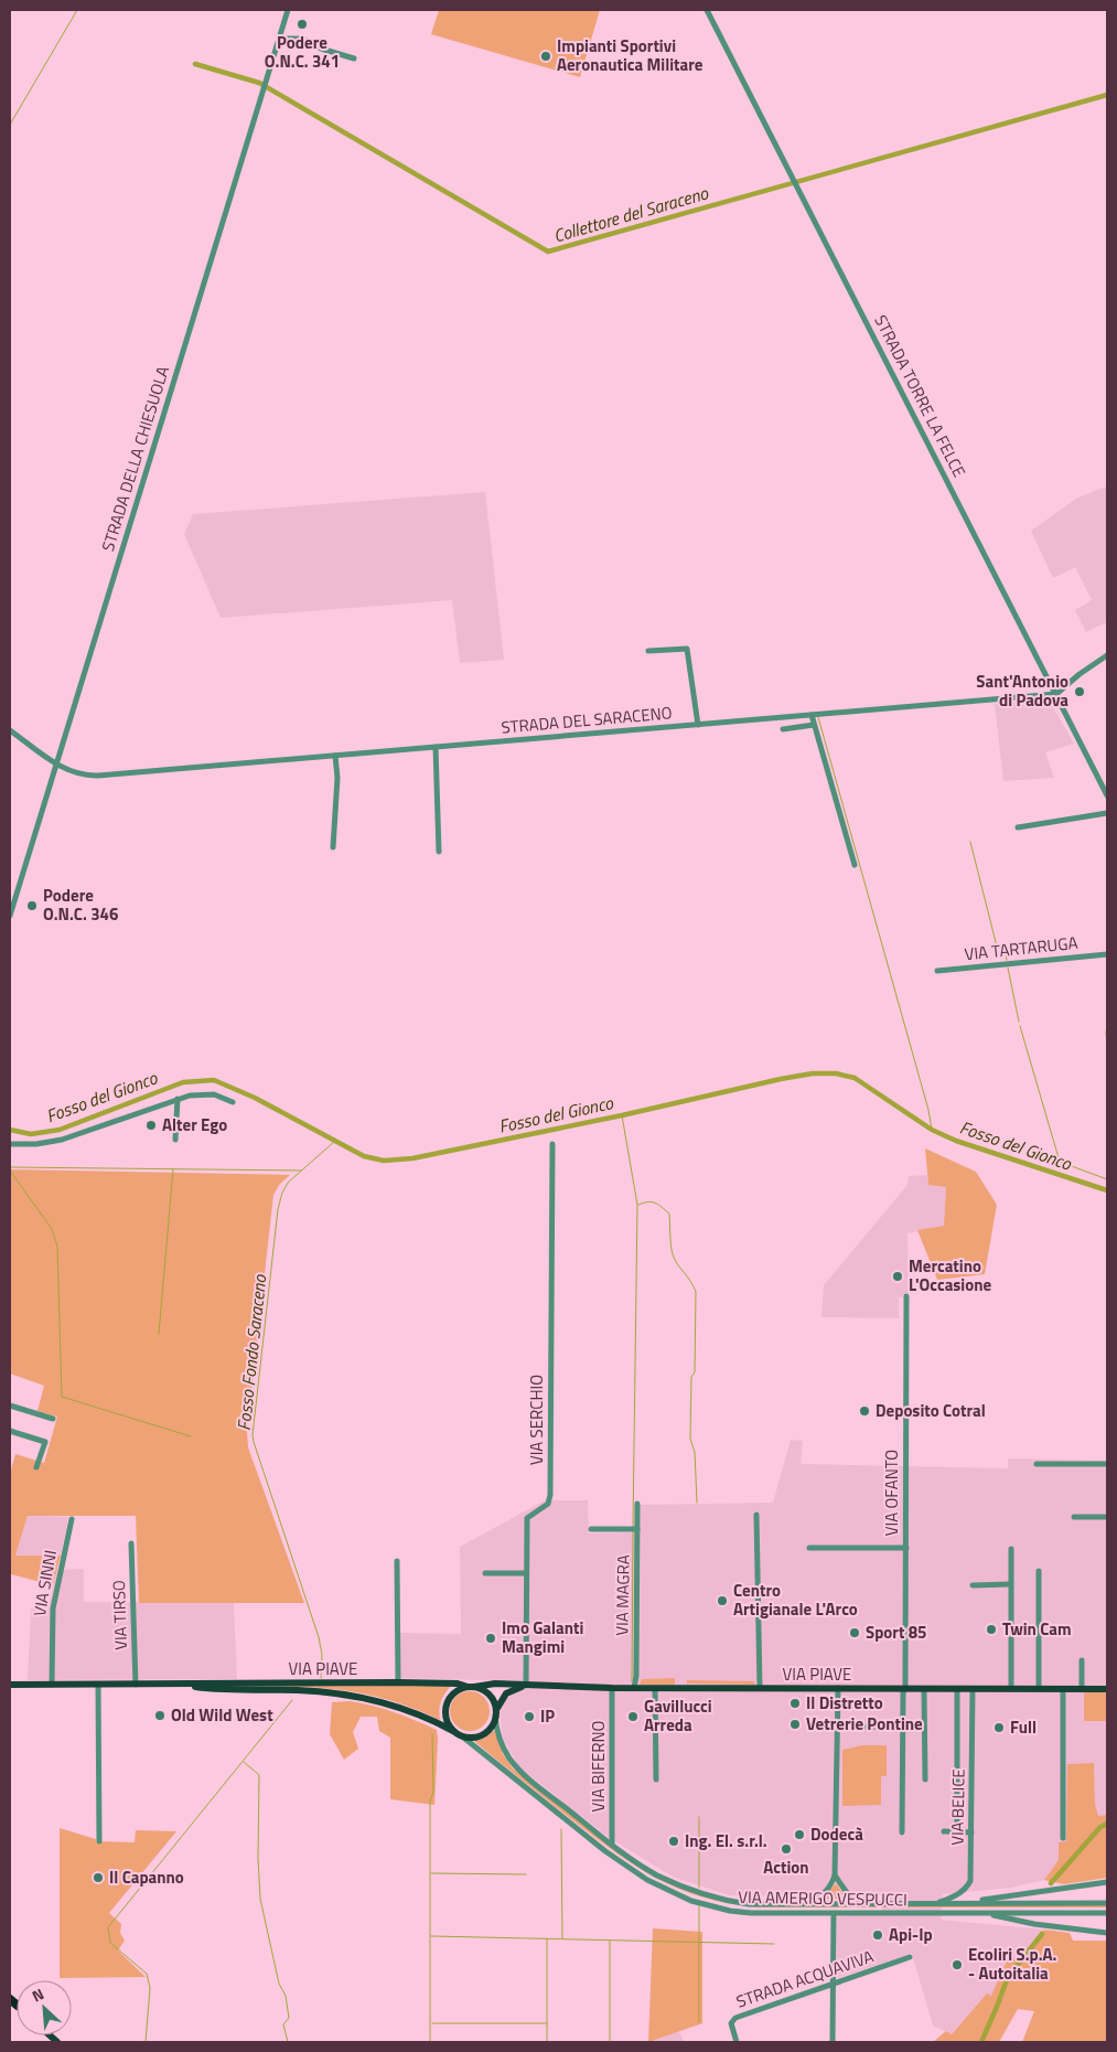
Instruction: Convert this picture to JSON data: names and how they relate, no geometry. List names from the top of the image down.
{
  "streets": {
    "main road": ["VIA PIAVE"],
    "street": [
      "STRADA TORRE LA FELCE",
      "STRADA DELLA CHIESUOLA",
      "STRADA DEL SARACENO",
      "VIA TARTARUGA",
      "VIA SERCHIO",
      "VIA OFANTO",
      "VIA SINNI",
      "VIA MAGRA",
      "VIA TIRSO",
      "VIA BIFERNO",
      "VIA BELICE",
      "VIA AMERIGO VESPUCCI",
      "STRADA ACQUAVIVA"
    ]
  },
  "crossings": [
    ["STRADA TORRE LA FELCE", "STRADA DEL SARACENO"],
    ["STRADA DELLA CHIESUOLA", "STRADA DEL SARACENO"],
    ["VIA SERCHIO", "VIA PIAVE"],
    ["VIA OFANTO", "VIA PIAVE"],
    ["VIA SINNI", "VIA PIAVE"],
    ["VIA MAGRA", "VIA PIAVE"],
    ["VIA TIRSO", "VIA PIAVE"],
    ["VIA PIAVE", "VIA BIFERNO"],
    ["VIA PIAVE", "VIA BELICE"],
    ["VIA PIAVE", "VIA AMERIGO VESPUCCI"],
    ["VIA BIFERNO", "VIA AMERIGO VESPUCCI"],
    ["VIA BELICE", "VIA AMERIGO VESPUCCI"]
  ],
  "water": ["Collettore del Saraceno", "Fosso del Gionco", "Fosso Fondo Saraceno"],
  "places": [
    "Podere O.N.C. 341",
    "Impianti Sportivi Aeronautica Militare",
    "Sant'Antonio di Padova",
    "Podere O.N.C. 346",
    "Alter Ego",
    "Mercatino L'Occasione",
    "Deposito Cotral",
    "Centro Artigianale L'Arco",
    "Twin Cam",
    "Sport 85",
    "Imo Galanti Mangimi",
    "Il Distretto",
    "Old Wild West",
    "IP",
    "Gavillucci Arreda",
    "Vetrerie Pontine",
    "Full",
    "Dodecà",
    "Ing. El. s.r.l.",
    "Action",
    "Il Capanno",
    "Api-Ip",
    "Ecoliri S.p.A. - Autoitalia"
  ],
  "north": "top left"
}
